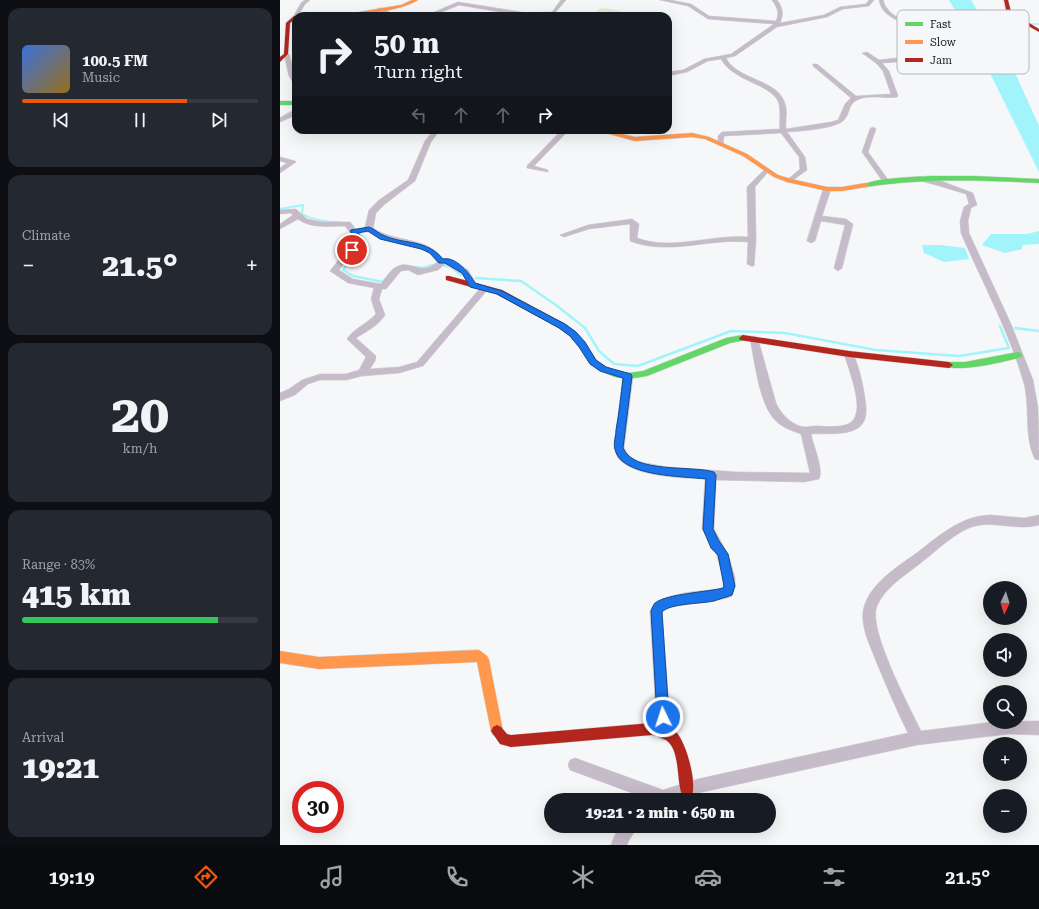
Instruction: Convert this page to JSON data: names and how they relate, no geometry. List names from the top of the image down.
{
  "legend": ["Fast", "Slow", "Jam"],
  "north": "bottom",
  "page": {
    "turn": ["50 m", "Turn right"],
    "song": ["100.5 FM", "Music"],
    "tile": [
      "Climate",
      ["20", "km/h"],
      ["Range · 83%", "415 km"],
      ["Arrival", "19:21"]
    ],
    "heat": ["−", "21.5°", "+"],
    "map_buttons": ["+", "−"],
    "limit": "30",
    "trip": "19:21 · 2 min · 650 m",
    "tabs": ["19:19", "21.5°"]
  }
}
